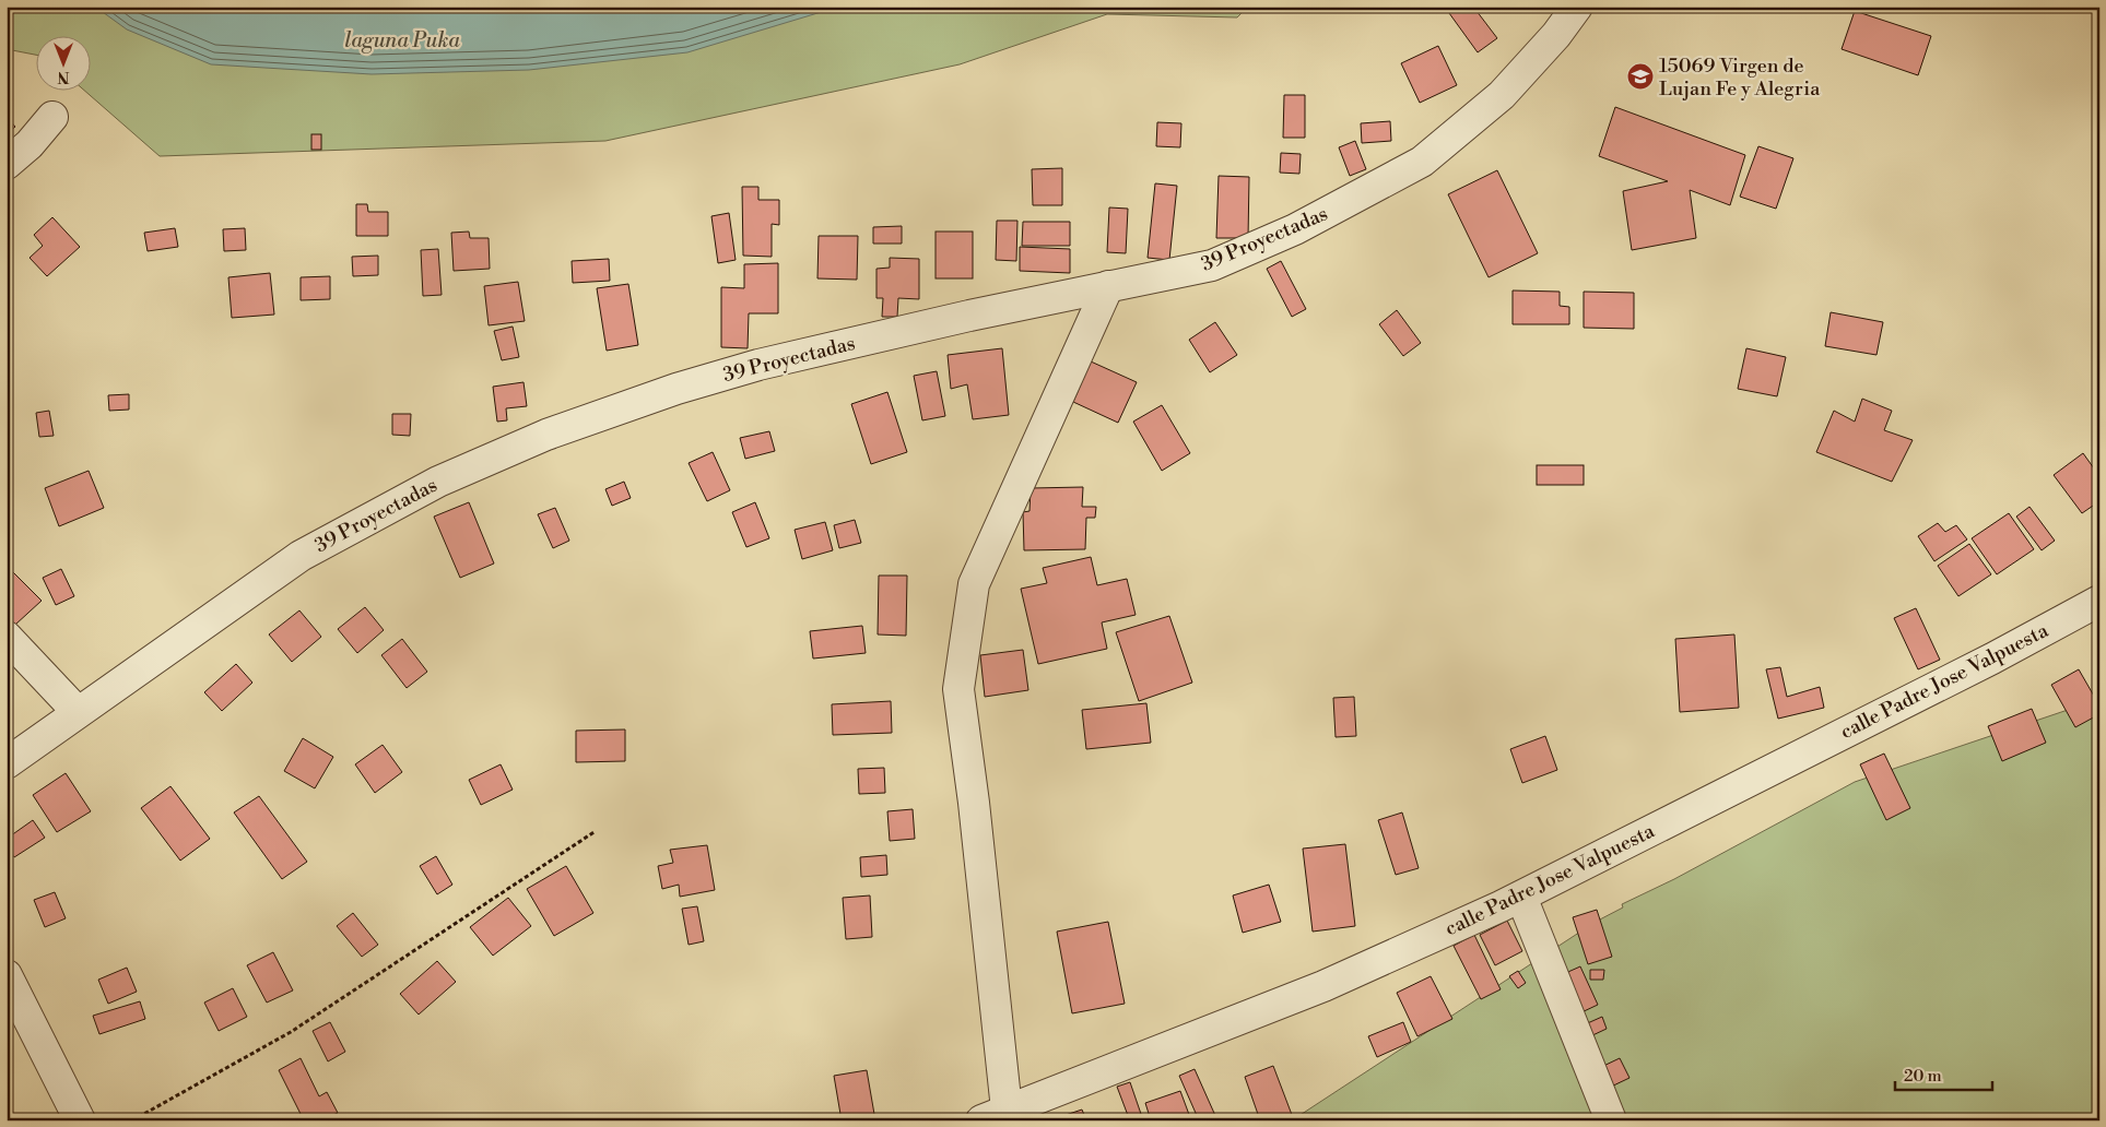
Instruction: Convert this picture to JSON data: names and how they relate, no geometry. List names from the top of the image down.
{
  "streets": {
    "street": ["39 Proyectadas", "calle Padre Jose Valpuesta"]
  },
  "water": ["laguna Puka"],
  "places": {
    "school or university": ["15069 Virgen de Lujan Fe y Alegria"]
  },
  "scale_bar": "20 m",
  "north": "bottom"
}
